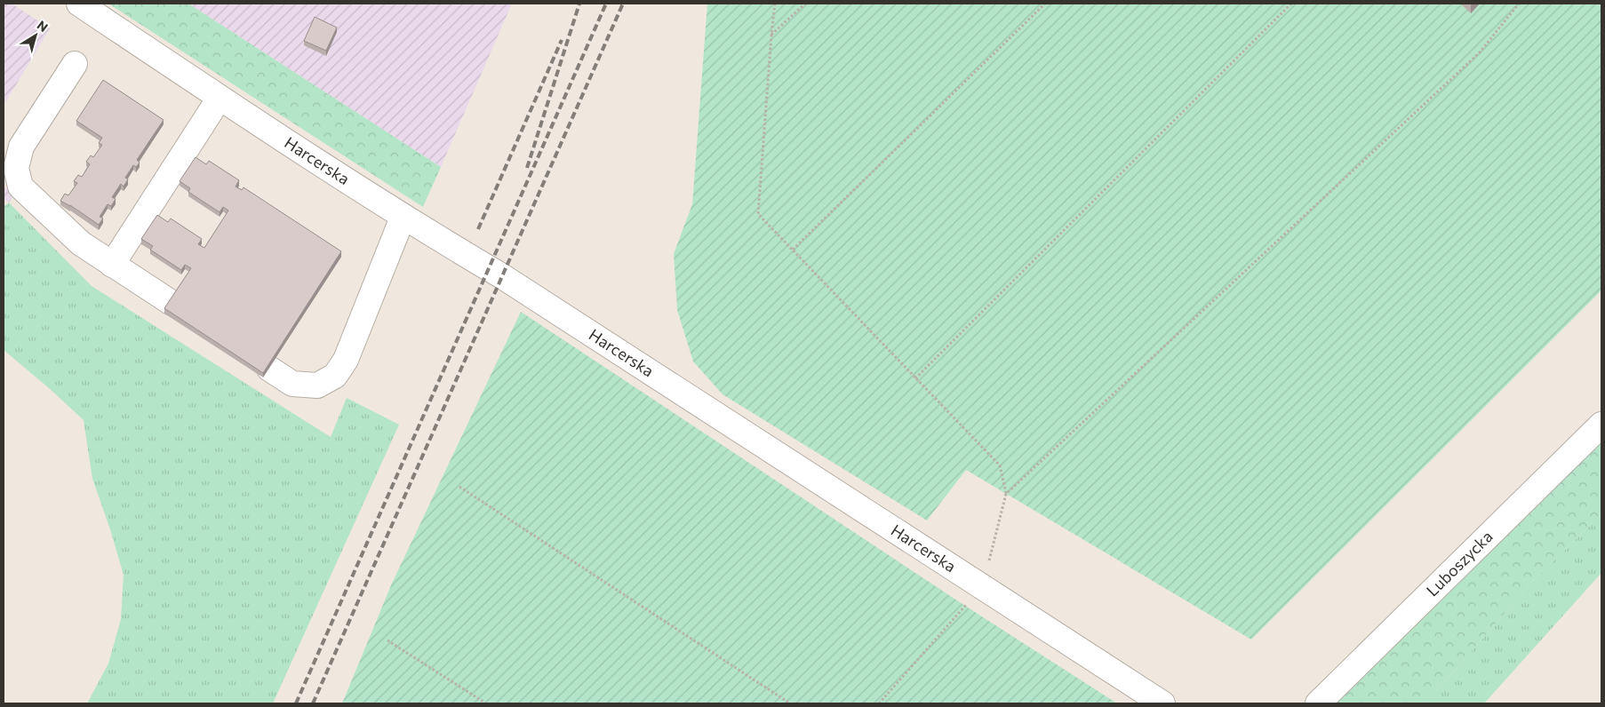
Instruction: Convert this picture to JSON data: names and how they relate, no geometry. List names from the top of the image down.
{
  "streets": {
    "street": ["Harcerska", "Luboszycka"]
  },
  "north": "top right"
}
